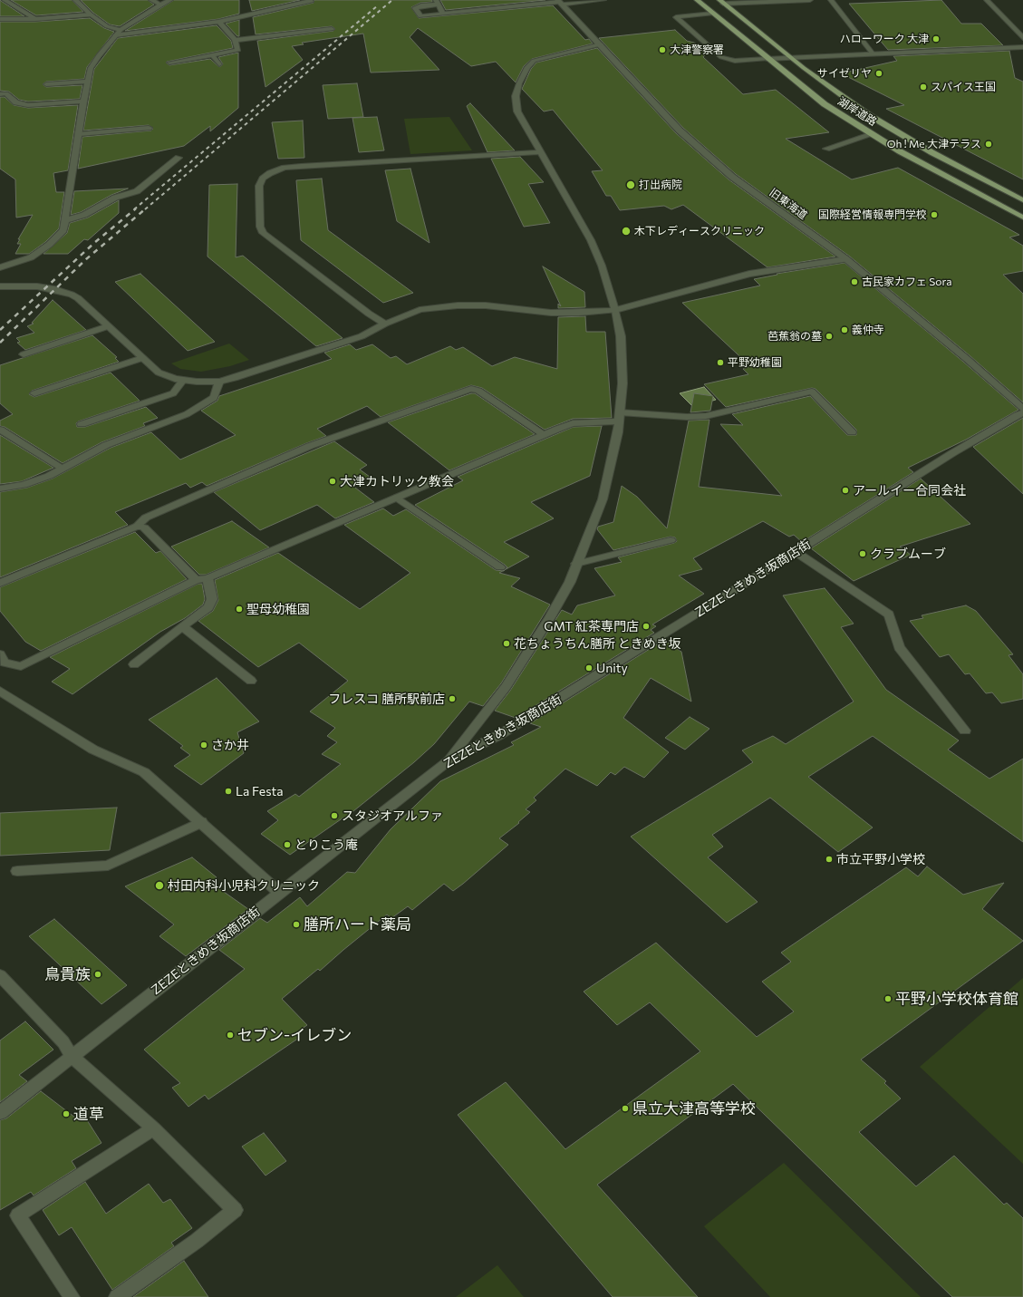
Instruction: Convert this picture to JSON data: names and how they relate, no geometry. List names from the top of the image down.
{
  "streets": {
    "main road": ["湖岸道路"],
    "street": ["旧東海道", "ZEZEときめき坂商店街"]
  },
  "places": [
    "ハローワーク 大津",
    "大津警察署",
    "サイゼリヤ",
    "スパイス王国",
    "Oh ! Me 大津テラス",
    "打出病院",
    "国際経営情報専門学校",
    "木下レディースクリニック",
    "古民家カフェ Sora",
    "義仲寺",
    "芭蕉翁の墓",
    "平野幼稚園",
    "大津カトリック教会",
    "アールイー合同会社",
    "クラブムーブ",
    "聖母幼稚園",
    "GMT 紅茶専門店",
    "花ちょうちん膳所 ときめき坂",
    "Unity",
    "フレスコ 膳所駅前店",
    "さか井",
    "La Festa",
    "スタジオアルファ",
    "とりこう庵",
    "市立平野小学校",
    "村田内科小児科クリニック",
    "膳所ハート薬局",
    "鳥貴族",
    "平野小学校体育館",
    "セブン-イレブン",
    "県立大津高等学校",
    "道草"
  ]
}
